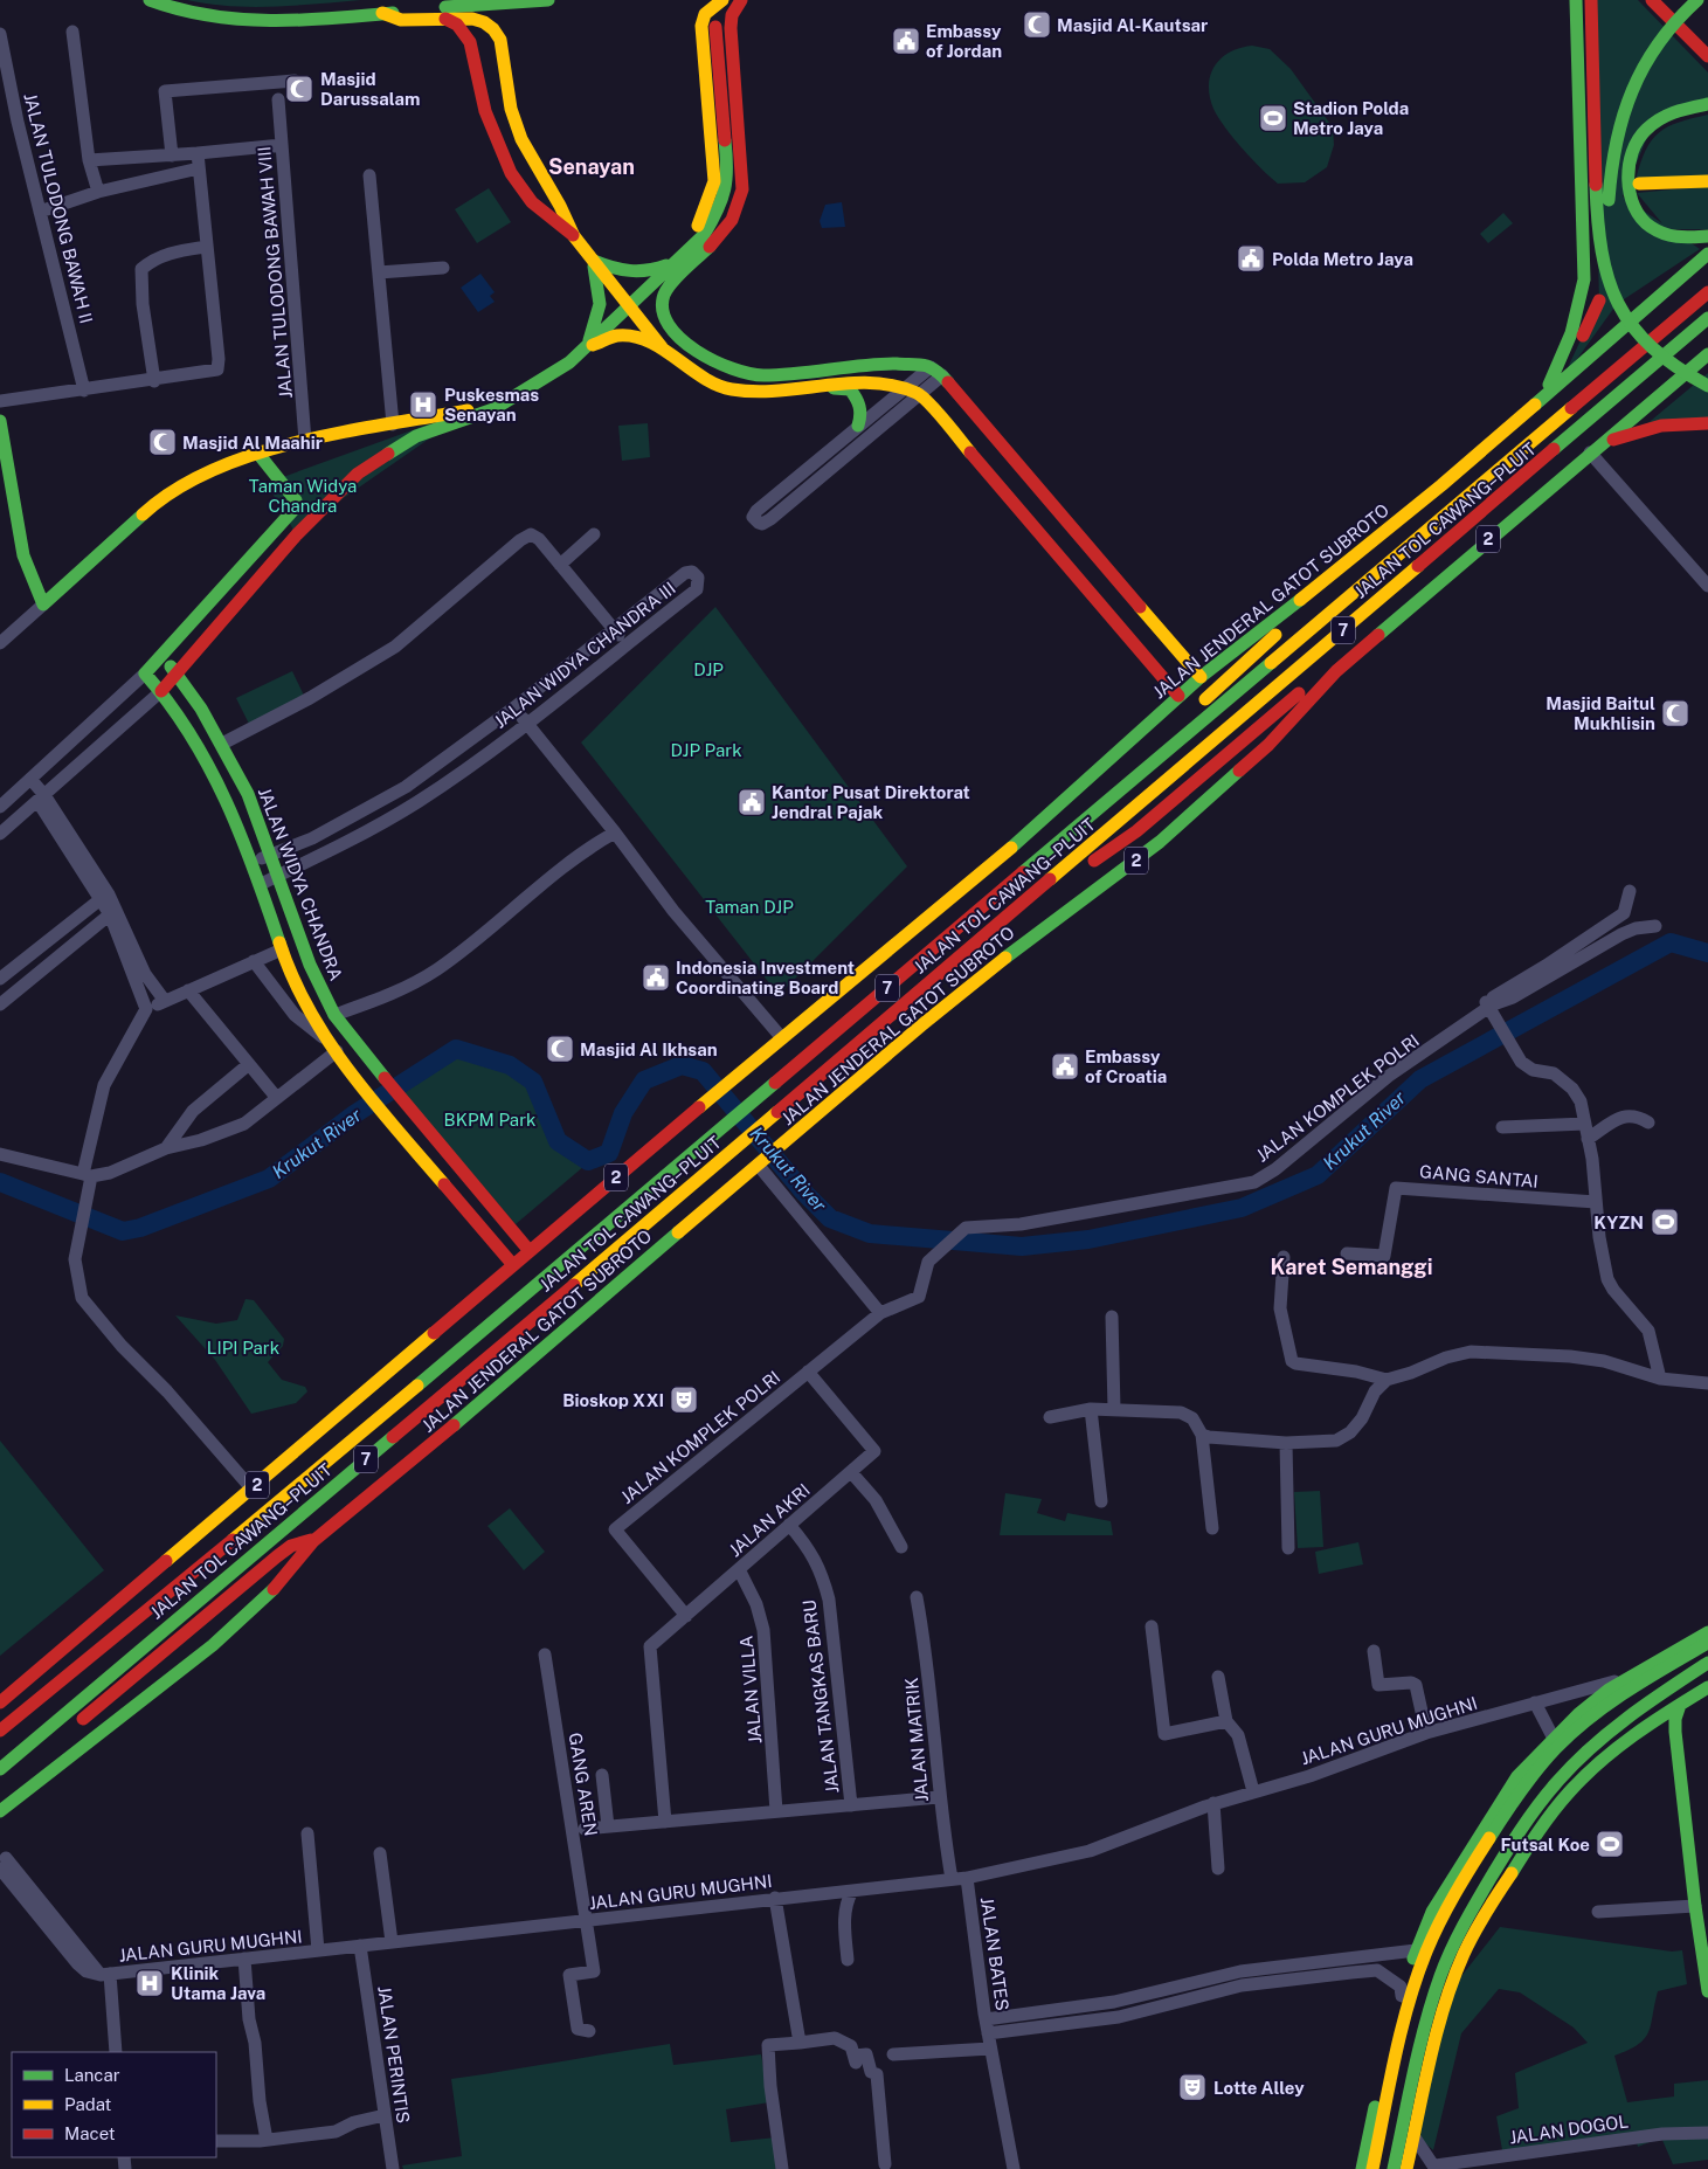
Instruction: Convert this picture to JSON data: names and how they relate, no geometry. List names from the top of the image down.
{
  "streets": {
    "main road": [
      "JALAN TOL CAWANG–PLUIT",
      "2",
      "JALAN JENDERAL GATOT SUBROTO",
      "7",
      "JALAN WIDYA CHANDRA"
    ],
    "street": [
      "JALAN TULODONG BAWAH II",
      "JALAN TULODONG BAWAH VIII",
      "JALAN WIDYA CHANDRA III",
      "JALAN KOMPLEK POLRI",
      "GANG SANTAI",
      "JALAN AKRI",
      "JALAN VILLA",
      "JALAN TANGKAS BARU",
      "JALAN GURU MUGHNI",
      "JALAN MATRIK",
      "GANG AREN",
      "JALAN BATES",
      "JALAN PERINTIS",
      "JALAN DOGOL"
    ]
  },
  "crossings": [
    ["JALAN JENDERAL GATOT SUBROTO", "JALAN WIDYA CHANDRA"],
    ["JALAN WIDYA CHANDRA III", "JALAN WIDYA CHANDRA"],
    ["JALAN KOMPLEK POLRI", "JALAN AKRI"],
    ["JALAN AKRI", "JALAN VILLA"],
    ["JALAN AKRI", "JALAN TANGKAS BARU"],
    ["JALAN GURU MUGHNI", "JALAN MATRIK"],
    ["JALAN GURU MUGHNI", "GANG AREN"],
    ["JALAN GURU MUGHNI", "JALAN BATES"],
    ["JALAN GURU MUGHNI", "JALAN PERINTIS"]
  ],
  "districts": ["Senayan", "Karet Semanggi"],
  "water": ["Krukut River"],
  "parks": [
    "Taman Widya Chandra",
    "DJP",
    "DJP Park",
    "Taman DJP",
    "BKPM Park",
    "LIPI Park"
  ],
  "places": {
    "mosque": [
      "Masjid Al-Kautsar",
      "Masjid Darussalam",
      "Masjid Al Maahir",
      "Masjid Baitul Mukhlisin",
      "Masjid Al Ikhsan"
    ],
    "public building": [
      "Embassy of Jordan",
      "Polda Metro Jaya",
      "Kantor Pusat Direktorat Jendral Pajak",
      "Indonesia Investment Coordinating Board",
      "Embassy of Croatia"
    ],
    "sports": ["Stadion Polda Metro Jaya", "KYZN", "Futsal Koe"],
    "hospital": ["Puskesmas Senayan", "Klinik Utama Java"],
    "theatre": ["Bioskop XXI", "Lotte Alley"]
  },
  "legend": ["Lancar", "Padat", "Macet"]
}
